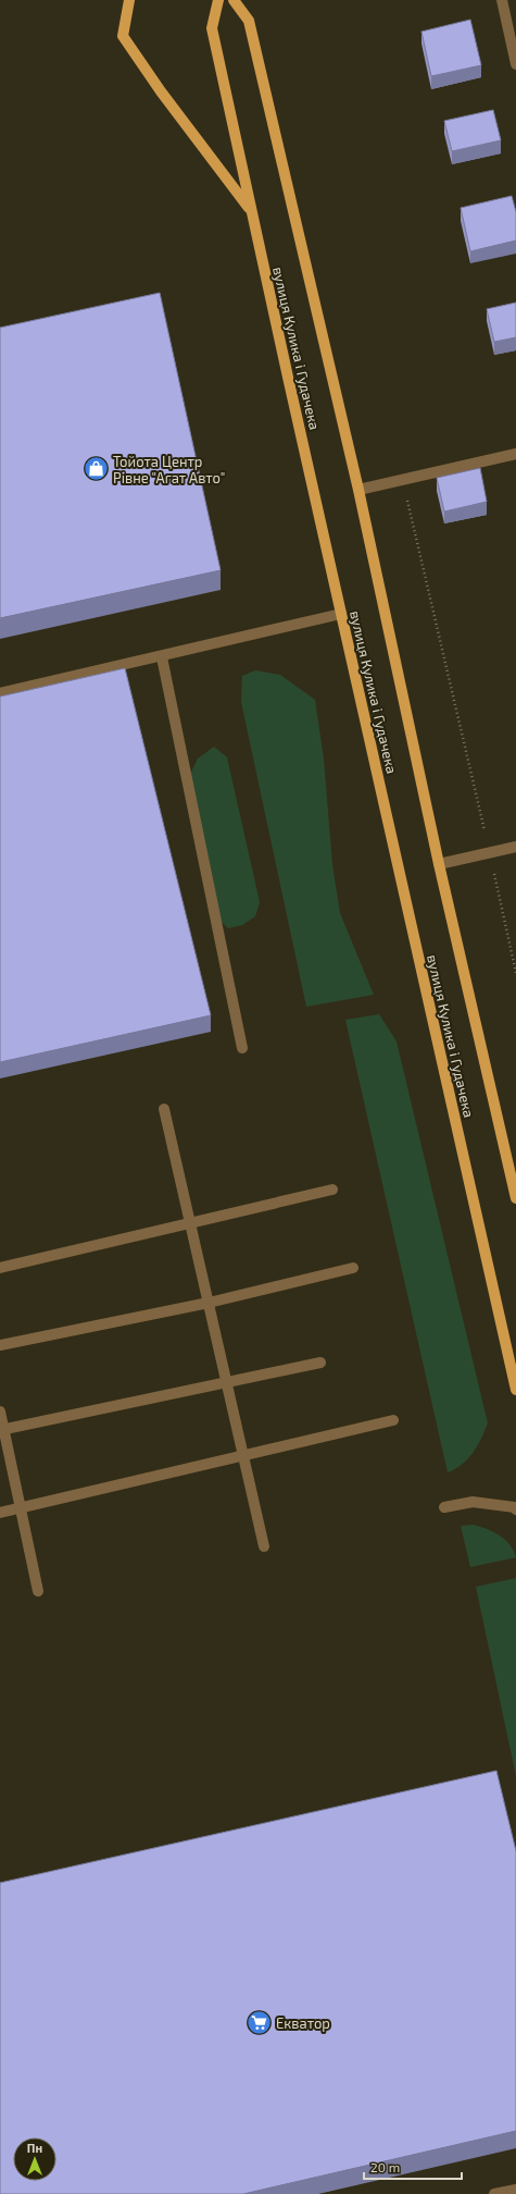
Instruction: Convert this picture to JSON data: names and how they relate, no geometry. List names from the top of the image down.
{
  "streets": {
    "main road": ["вулиця Кулика і Гудачека"]
  },
  "places": {
    "shop": ["Тойота Центр Рівне \"Агат Авто\""],
    "supermarket": ["Екватор"]
  },
  "scale_bar": "20 m",
  "north": "top"
}
